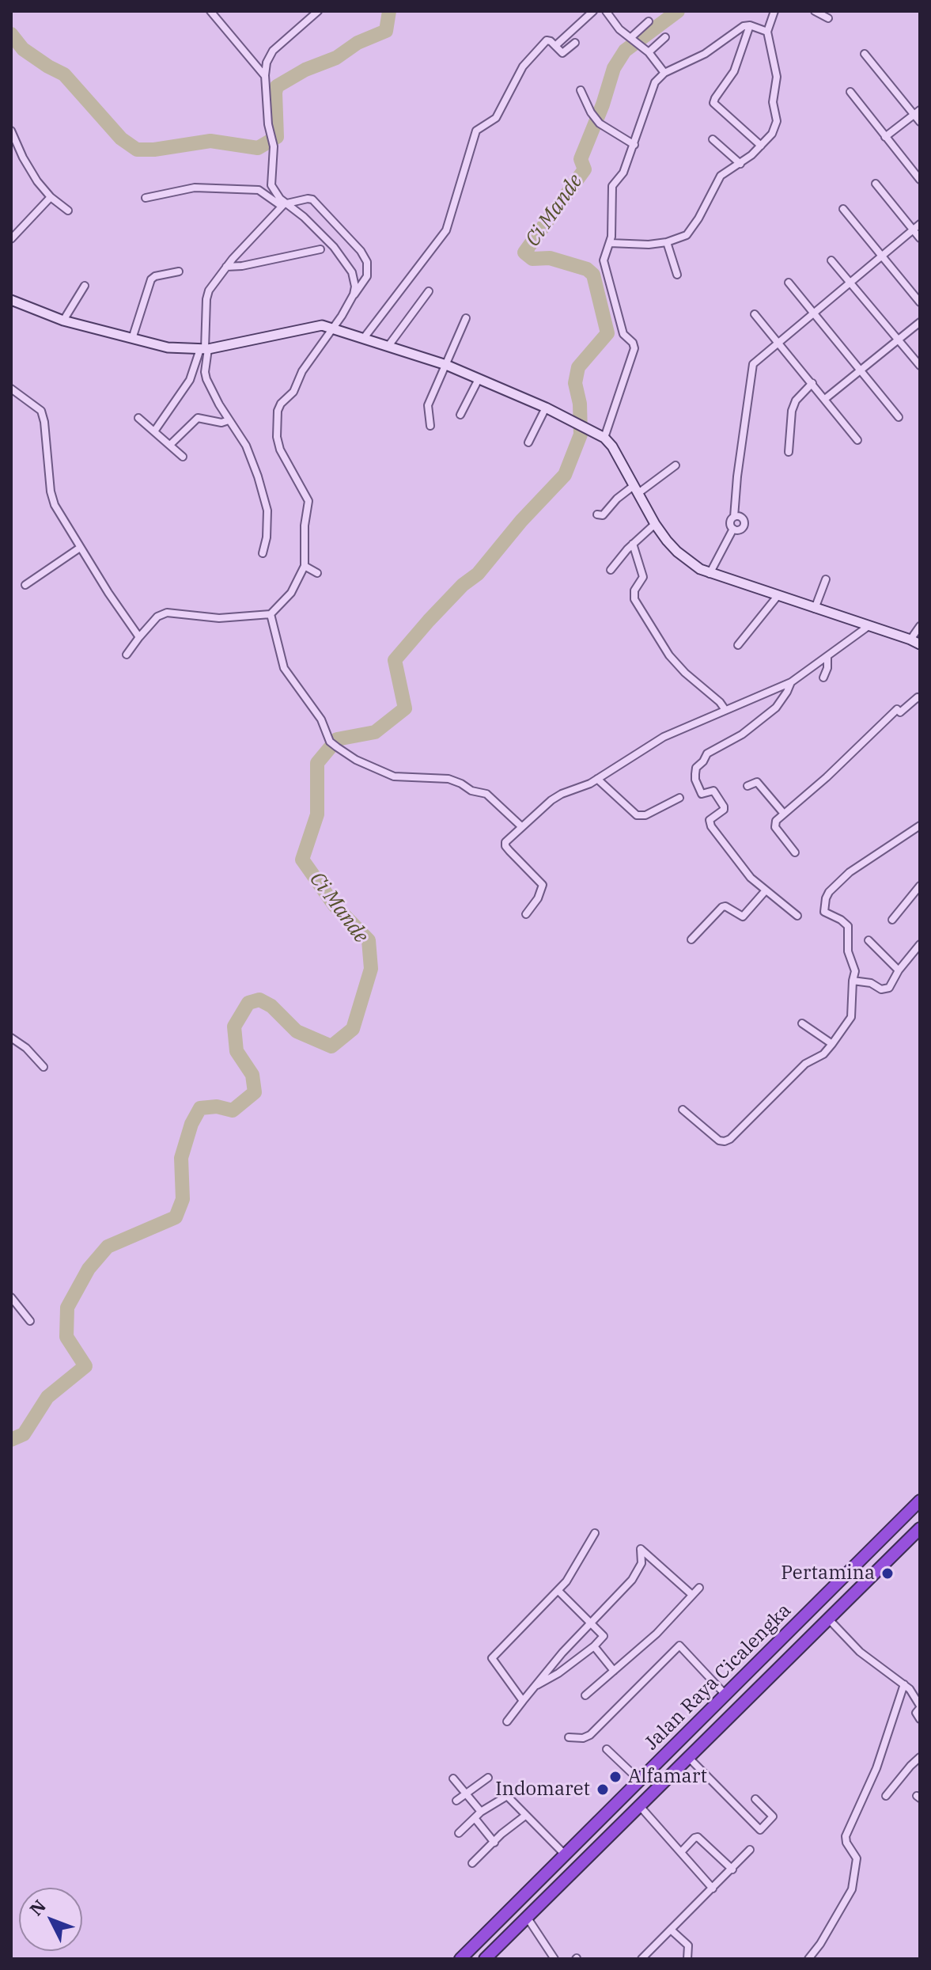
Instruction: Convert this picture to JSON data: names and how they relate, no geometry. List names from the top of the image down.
{
  "streets": {
    "highway": ["Jalan Raya Cicalengka"]
  },
  "water": ["Ci Mande"],
  "places": ["Pertamina", "Alfamart", "Indomaret"],
  "north": "top left"
}
